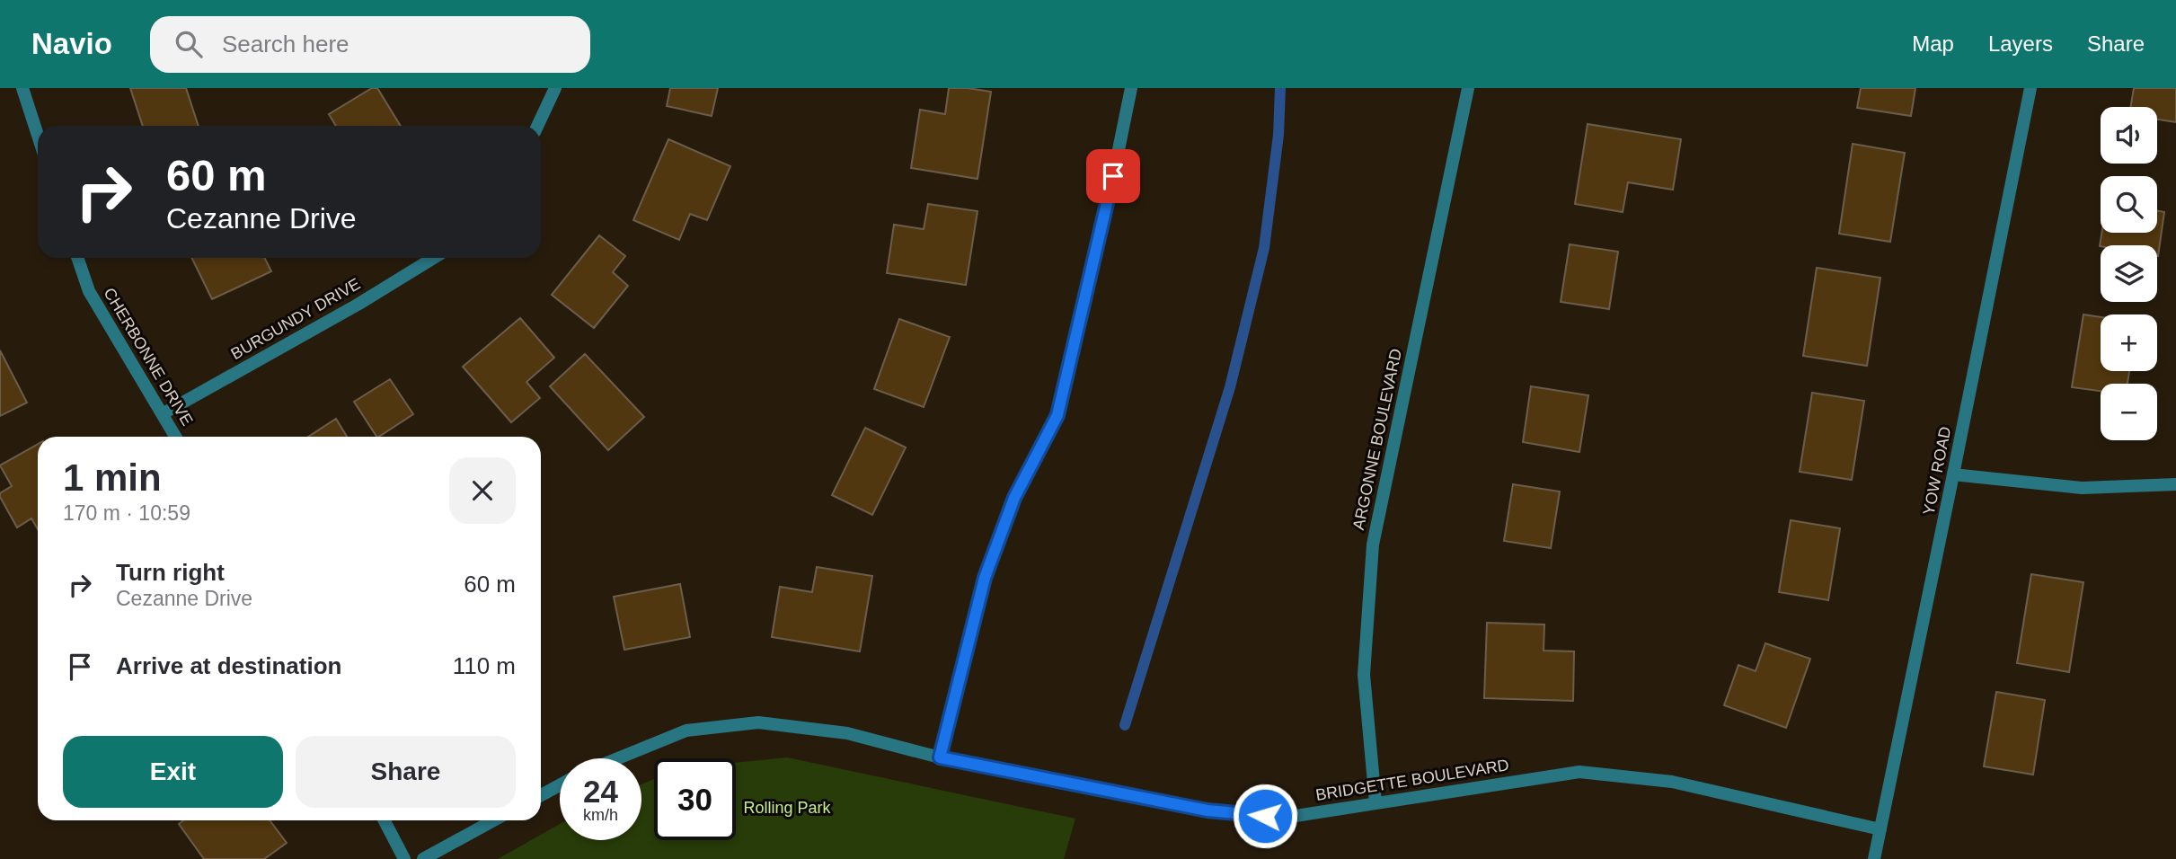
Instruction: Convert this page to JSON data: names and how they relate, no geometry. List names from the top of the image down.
{
  "streets": {
    "street": [
      "BURGUNDY DRIVE",
      "CHERBONNE DRIVE",
      "ARGONNE BOULEVARD",
      "YOW ROAD",
      "BRIDGETTE BOULEVARD"
    ]
  },
  "crossings": [
    ["BURGUNDY DRIVE", "CHERBONNE DRIVE"],
    ["ARGONNE BOULEVARD", "BRIDGETTE BOULEVARD"],
    ["YOW ROAD", "BRIDGETTE BOULEVARD"]
  ],
  "parks": ["Rolling Park"],
  "page": {
    "header": "Navio",
    "search": "Search here",
    "nav": ["Map", "Layers", "Share"],
    "map_buttons": ["+", "−"],
    "turn": ["60 m", "Cezanne Drive"],
    "heading": ["1 min", "170 m · 10:59"],
    "list": [
      {
        "name": "Turn right",
        "note": "Cezanne Drive",
        "value": "60 m"
      },
      {
        "name": "Arrive at destination",
        "value": "110 m"
      }
    ],
    "buttons": ["Exit", "Share"],
    "speed": "24 km/h",
    "limit": "30"
  }
}
